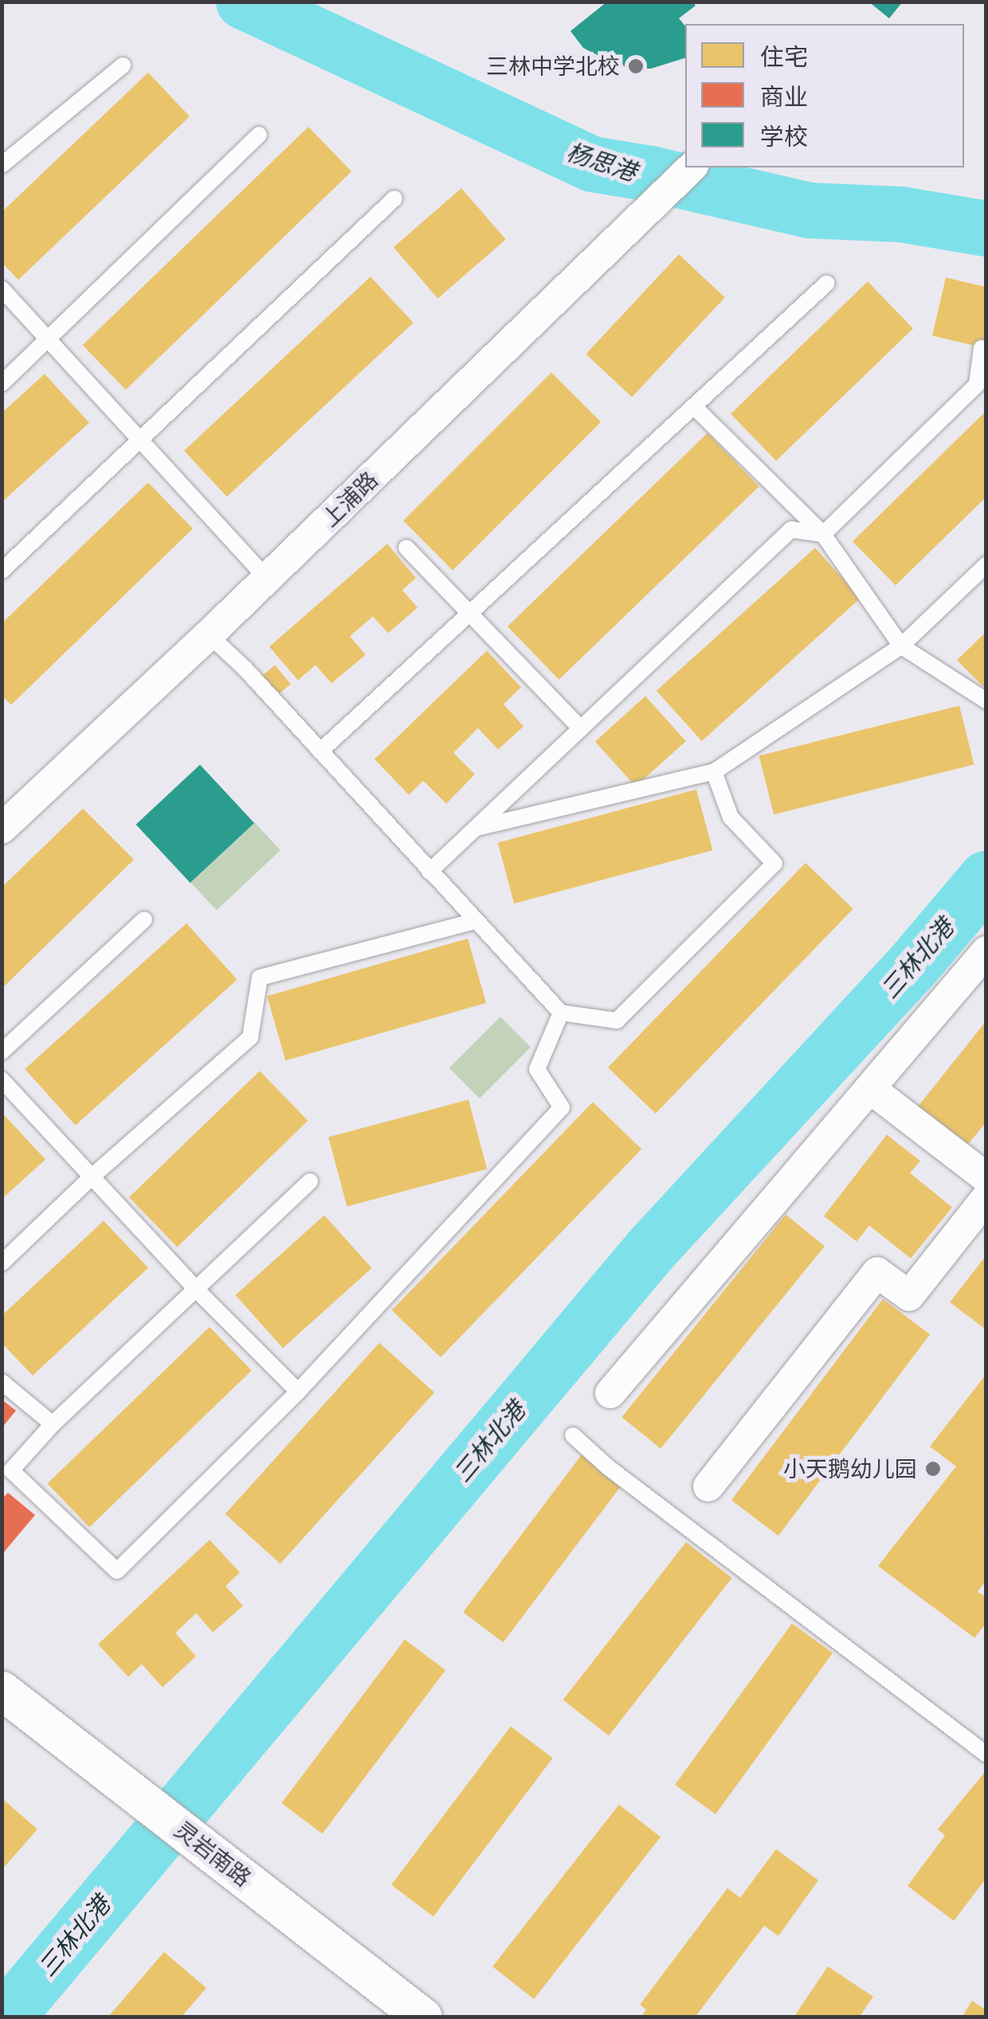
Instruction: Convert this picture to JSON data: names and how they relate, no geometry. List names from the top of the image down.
{
  "streets": {
    "street": ["上浦路", "灵岩南路"]
  },
  "water": ["杨思港", "三林北港"],
  "places": ["三林中学北校", "小天鹅幼儿园"],
  "legend": ["住宅", "商业", "学校"]
}
